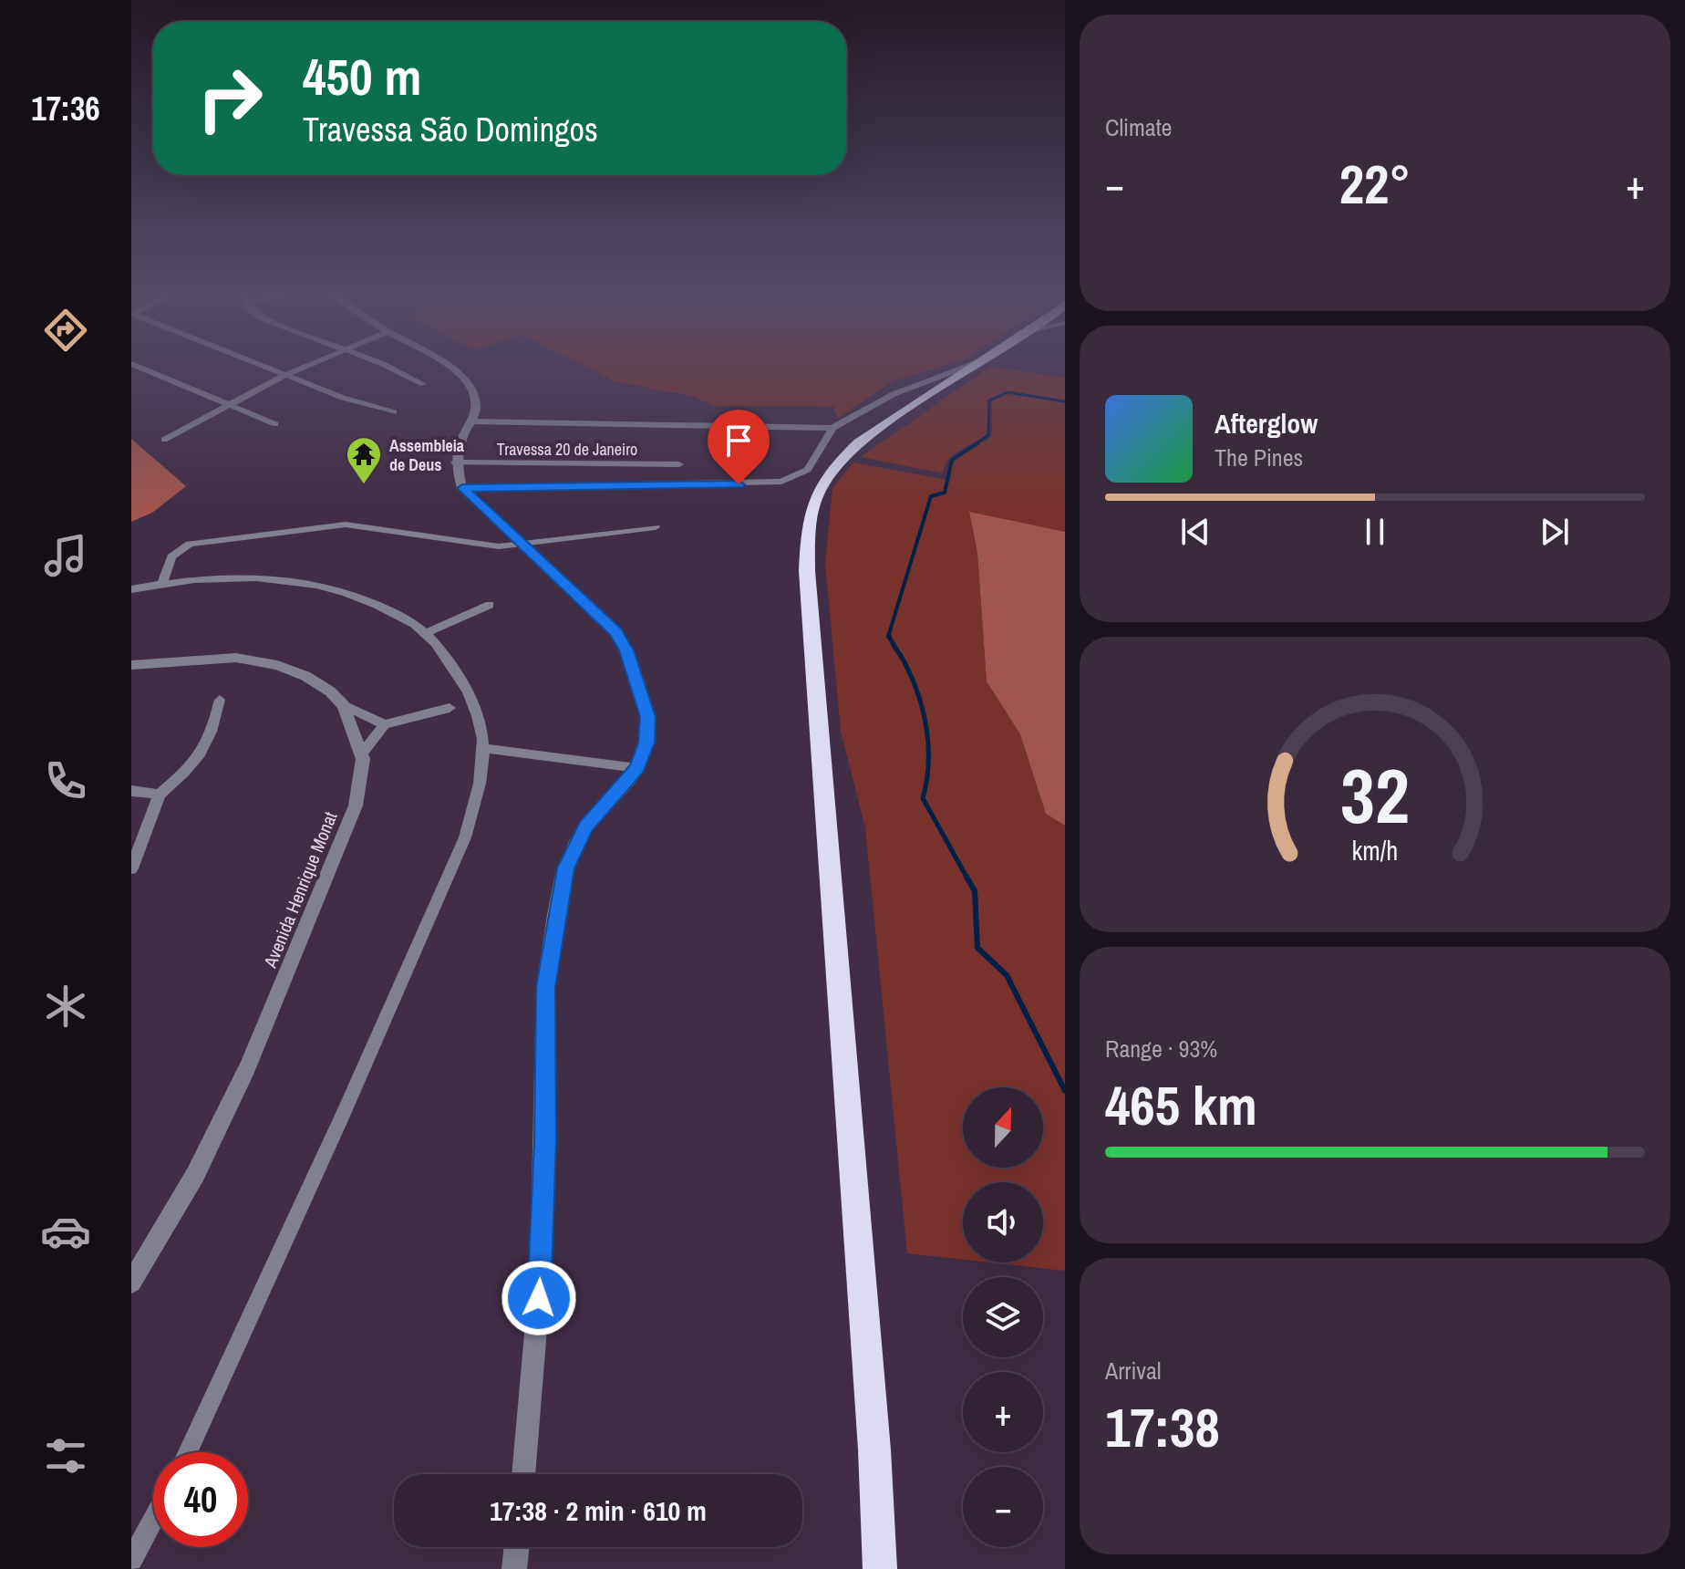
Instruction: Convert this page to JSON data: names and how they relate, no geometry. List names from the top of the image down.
{
  "streets": {
    "street": ["Travessa 20 de Janeiro", "Avenida Henrique Monat"]
  },
  "places": {
    "temple": ["Assembleia de Deus"]
  },
  "north": "top",
  "page": {
    "tabs": "17:36",
    "tile": [
      "Climate",
      ["Range · 93%", "465 km"],
      ["Arrival", "17:38"]
    ],
    "turn": ["450 m", "Travessa São Domingos"],
    "heat": ["−", "22°", "+"],
    "song": ["Afterglow", "The Pines"],
    "map_buttons": ["+", "−"],
    "limit": "40",
    "trip": "17:38 · 2 min · 610 m",
    "gauge": ["32", "km/h"]
  }
}
